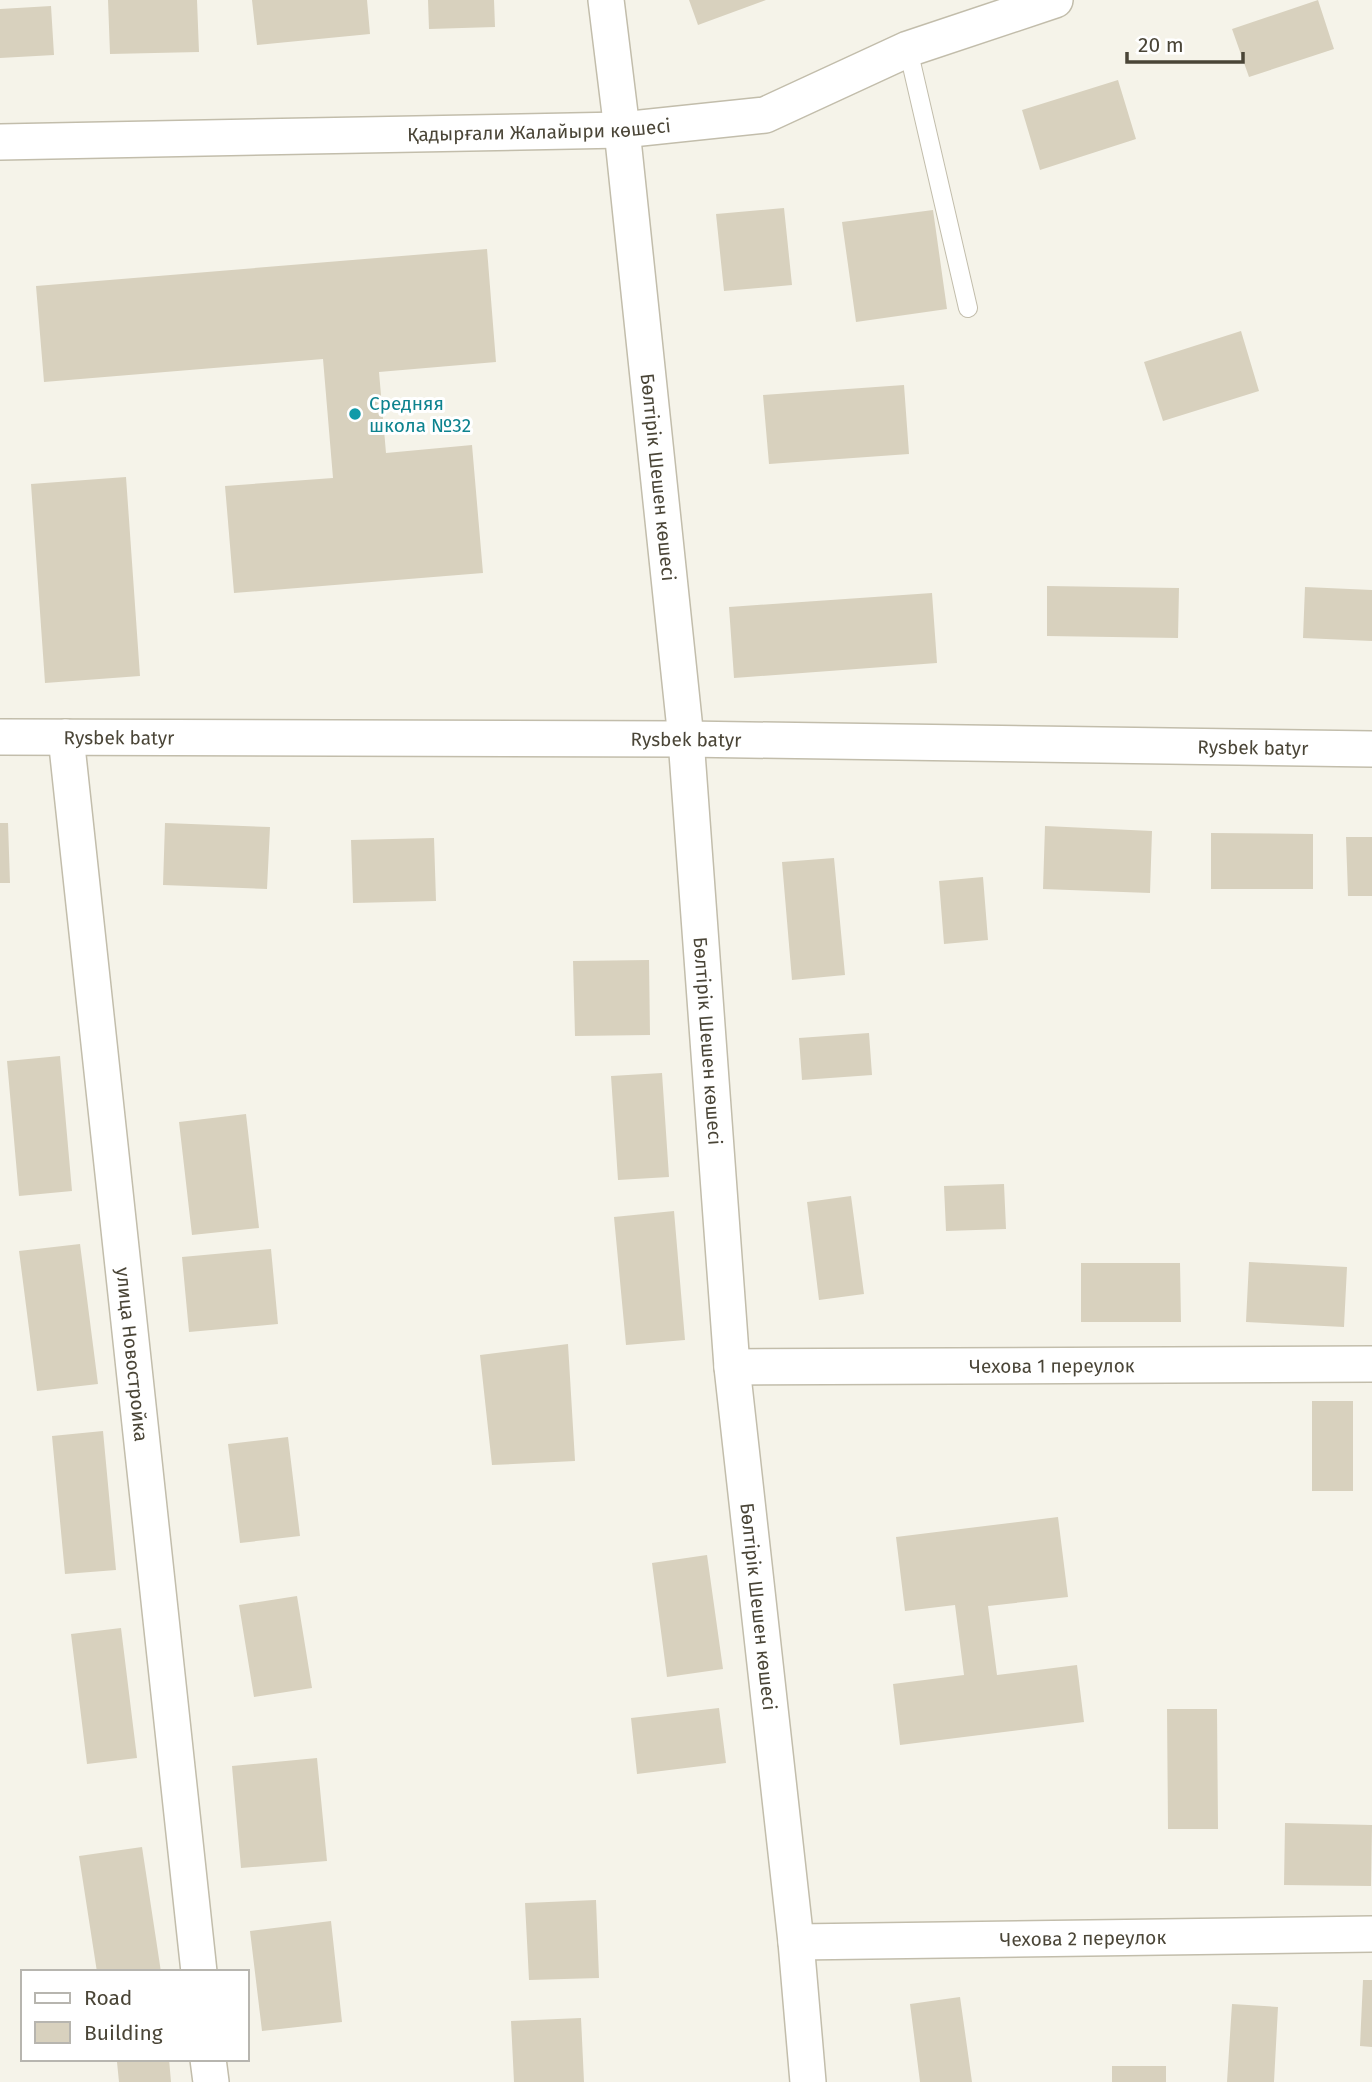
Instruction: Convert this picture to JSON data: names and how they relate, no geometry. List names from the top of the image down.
{
  "streets": {
    "street": [
      "Қадырғали Жалайыри көшесі",
      "Бөлтірік Шешен көшесі",
      "Rysbek batyr",
      "улица Новостройка",
      "Чехова 1 переулок",
      "Чехова 2 переулок"
    ]
  },
  "crossings": [
    ["Қадырғали Жалайыри көшесі", "Бөлтірік Шешен көшесі"],
    ["Бөлтірік Шешен көшесі", "Rysbek batyr"],
    ["Бөлтірік Шешен көшесі", "Чехова 1 переулок"],
    ["Бөлтірік Шешен көшесі", "Чехова 2 переулок"],
    ["Rysbek batyr", "улица Новостройка"]
  ],
  "places": ["Средняя школа №32"],
  "legend": ["Road", "Building"],
  "scale_bar": "20 m"
}
